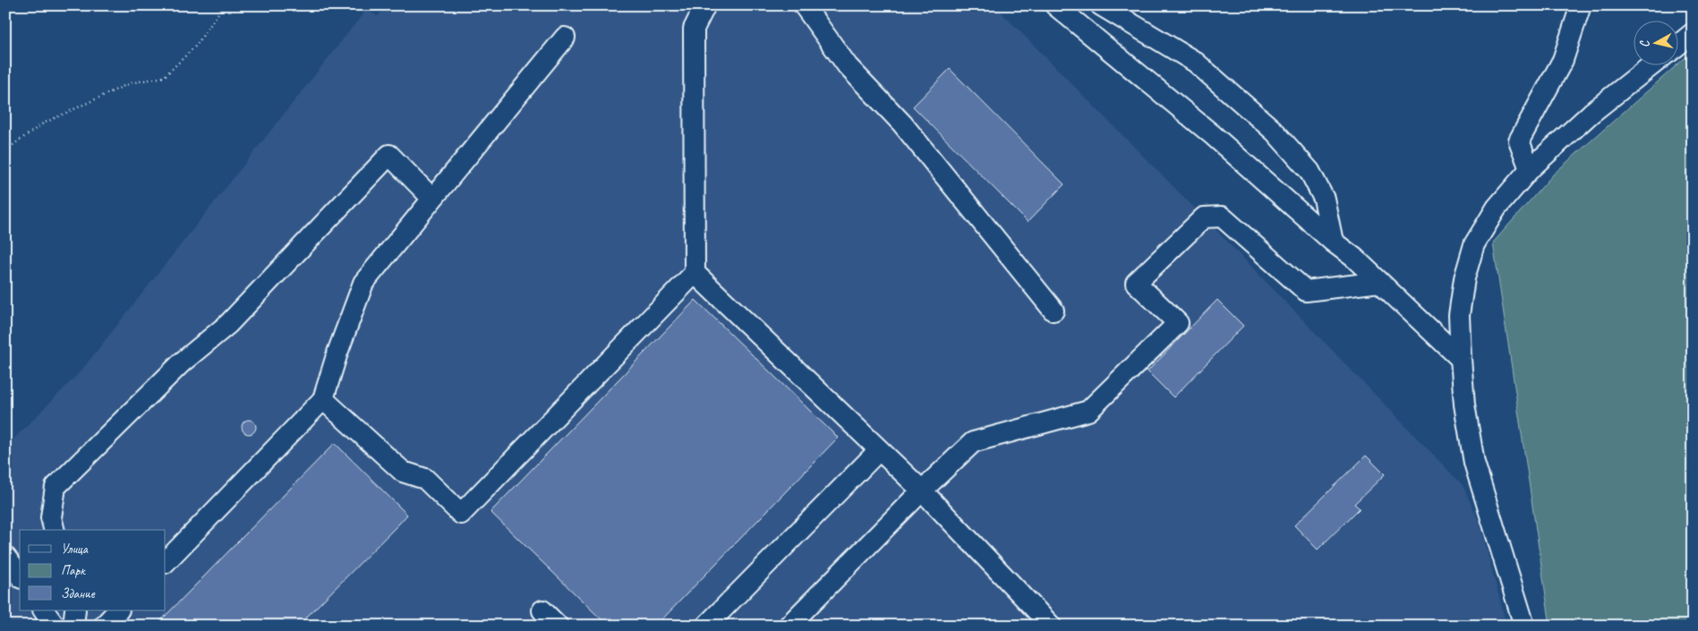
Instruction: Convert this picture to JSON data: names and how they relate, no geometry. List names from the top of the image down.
{
  "legend": ["Улица", "Парк", "Здание"],
  "north": "left"
}
